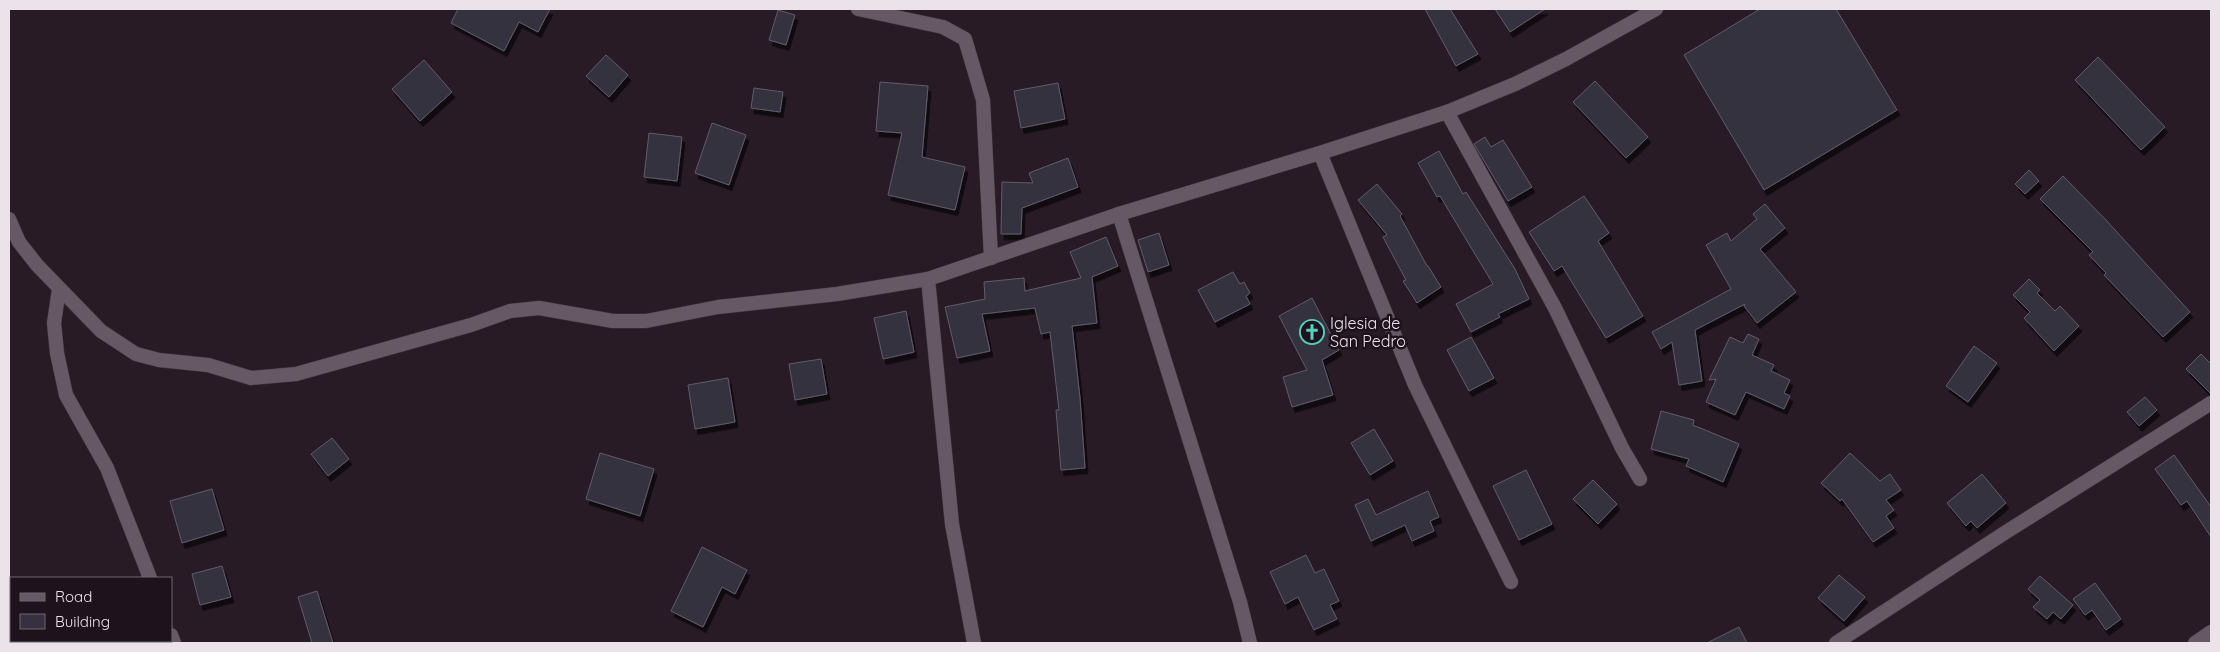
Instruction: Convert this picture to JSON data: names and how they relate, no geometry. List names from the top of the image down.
{
  "places": {
    "church": ["Iglesia de San Pedro"]
  },
  "legend": ["Road", "Building"]
}
